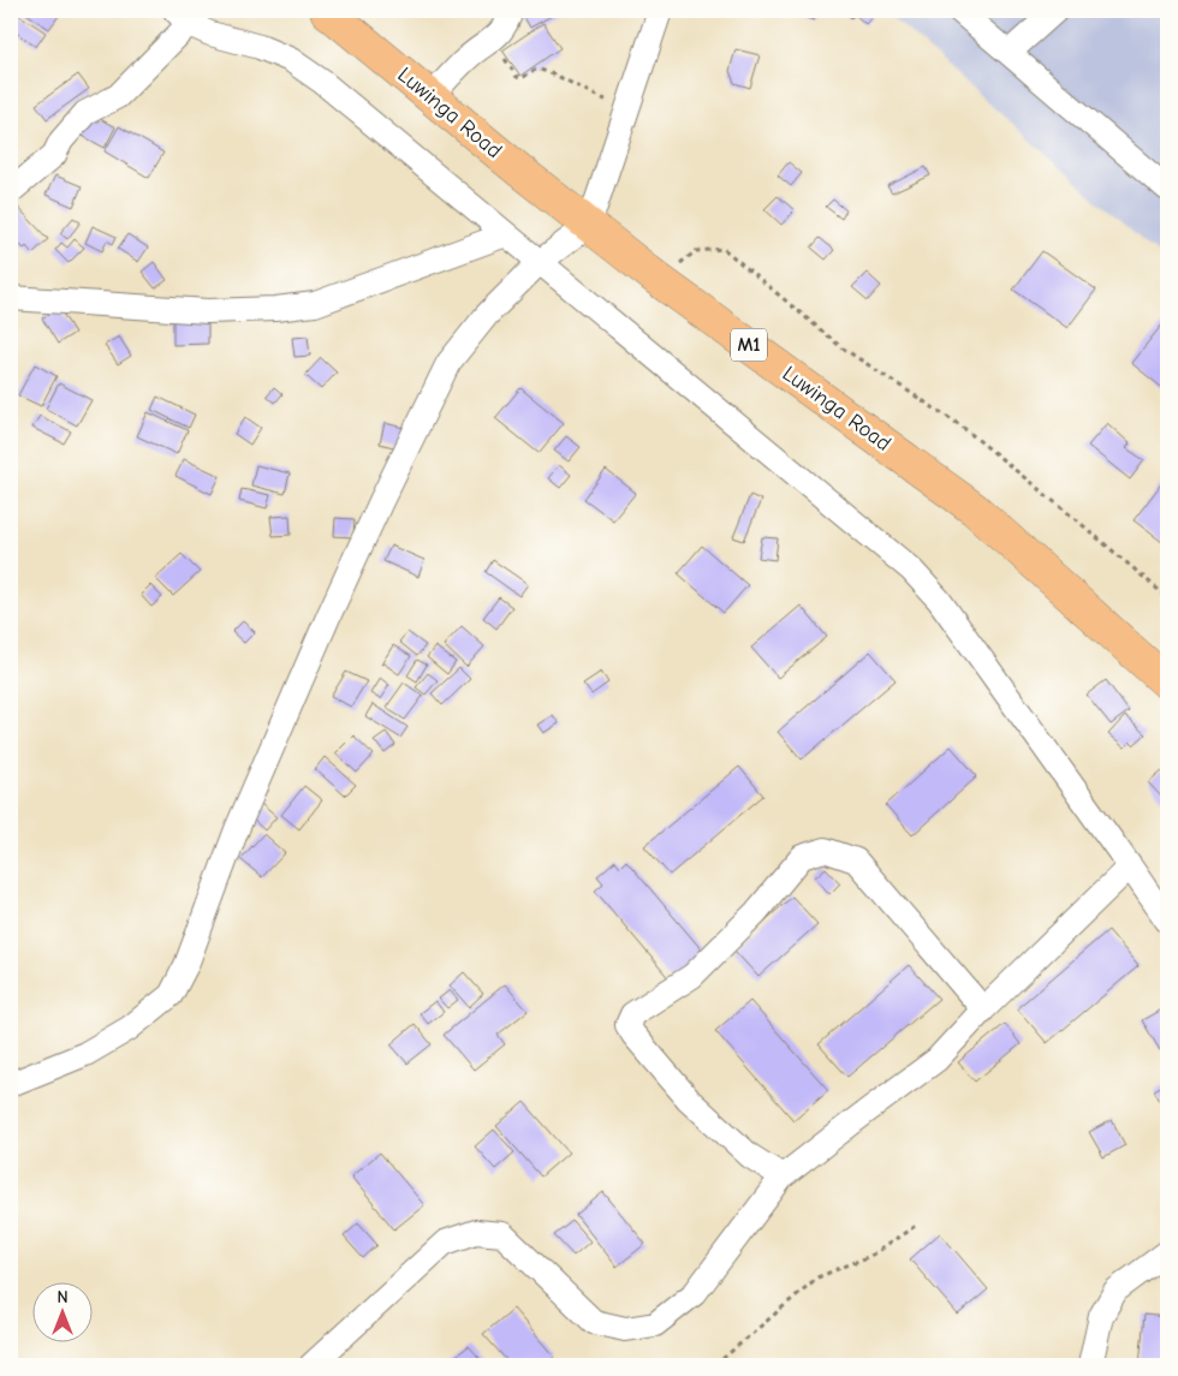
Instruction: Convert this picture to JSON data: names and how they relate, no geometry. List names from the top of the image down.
{
  "streets": {
    "highway": ["Luwinga Road", "M1"]
  },
  "north": "top"
}
